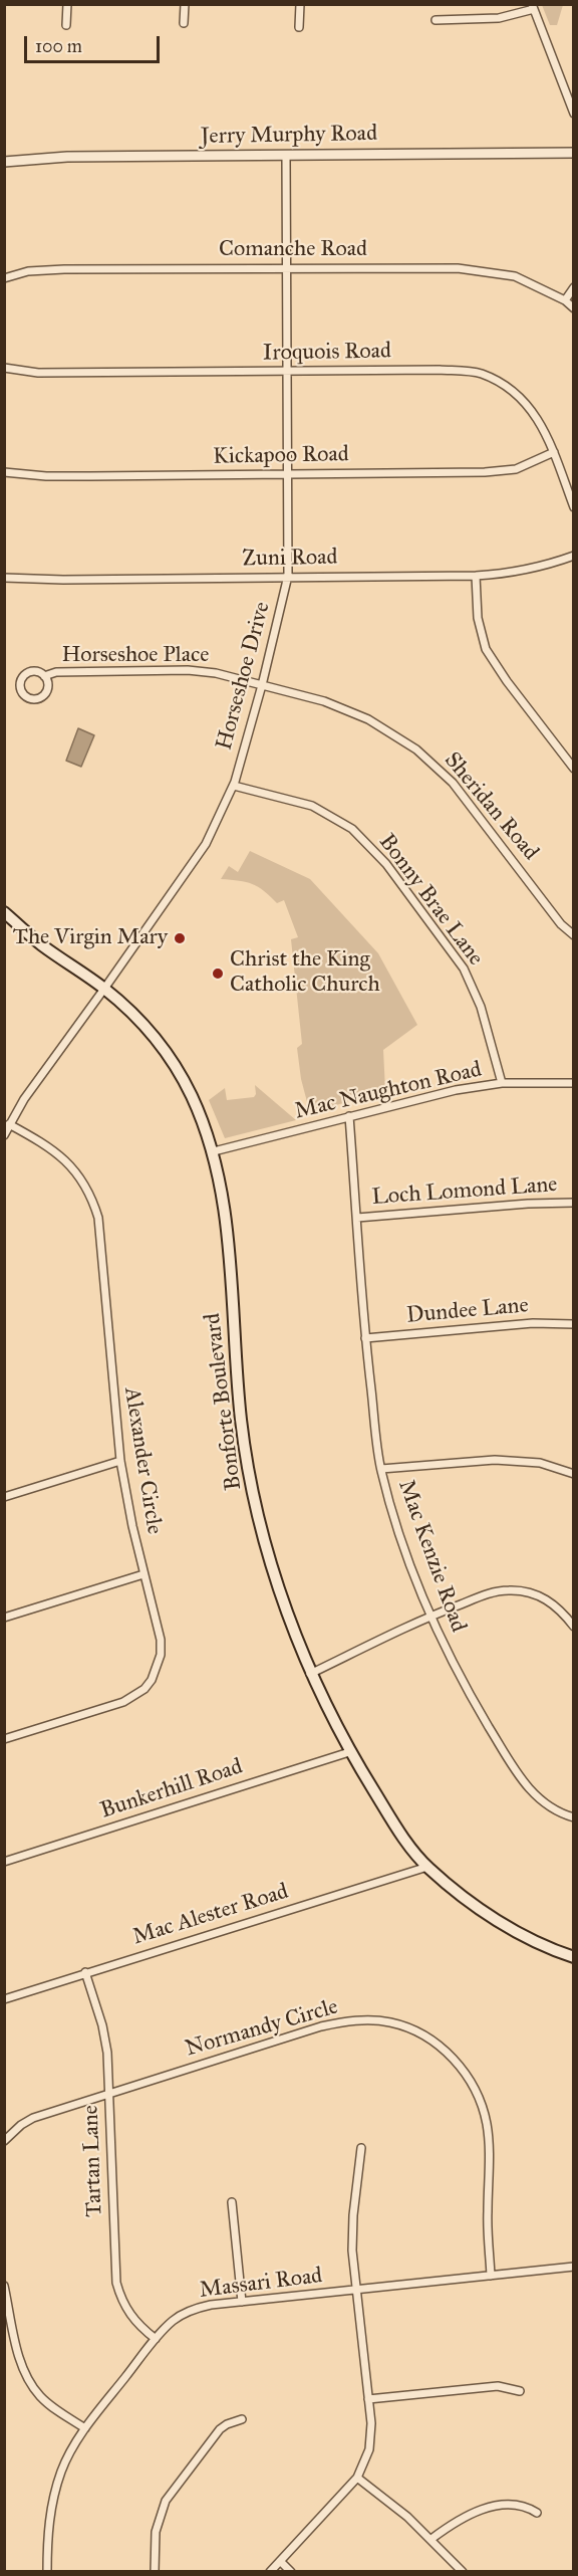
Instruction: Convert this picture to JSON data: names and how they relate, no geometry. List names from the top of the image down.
{
  "streets": {
    "main road": ["Bonforte Boulevard"],
    "street": [
      "Jerry Murphy Road",
      "Comanche Road",
      "Iroquois Road",
      "Kickapoo Road",
      "Zuni Road",
      "Horseshoe Place",
      "Horseshoe Drive",
      "Sheridan Road",
      "Bonny Brae Lane",
      "Mac Naughton Road",
      "Loch Lomond Lane",
      "Dundee Lane",
      "Alexander Circle",
      "Mac Kenzie Road",
      "Bunkerhill Road",
      "Mac Alester Road",
      "Normandy Circle",
      "Tartan Lane",
      "Massari Road"
    ]
  },
  "crossings": [
    ["Jerry Murphy Road", "Horseshoe Drive"],
    ["Comanche Road", "Horseshoe Drive"],
    ["Iroquois Road", "Kickapoo Road"],
    ["Iroquois Road", "Horseshoe Drive"],
    ["Kickapoo Road", "Horseshoe Drive"],
    ["Zuni Road", "Horseshoe Drive"],
    ["Horseshoe Place", "Horseshoe Drive"],
    ["Horseshoe Place", "Sheridan Road"],
    ["Horseshoe Drive", "Sheridan Road"],
    ["Horseshoe Drive", "Bonny Brae Lane"],
    ["Horseshoe Drive", "Bonforte Boulevard"],
    ["Horseshoe Drive", "Alexander Circle"],
    ["Bonny Brae Lane", "Mac Naughton Road"],
    ["Mac Naughton Road", "Bonforte Boulevard"],
    ["Mac Naughton Road", "Mac Kenzie Road"],
    ["Loch Lomond Lane", "Mac Kenzie Road"],
    ["Dundee Lane", "Mac Kenzie Road"],
    ["Bonforte Boulevard", "Bunkerhill Road"],
    ["Bonforte Boulevard", "Mac Alester Road"],
    ["Mac Alester Road", "Tartan Lane"],
    ["Normandy Circle", "Tartan Lane"],
    ["Normandy Circle", "Massari Road"],
    ["Tartan Lane", "Massari Road"]
  ],
  "places": ["The Virgin Mary", "Christ the King Catholic Church"],
  "scale_bar": "100 m"
}
